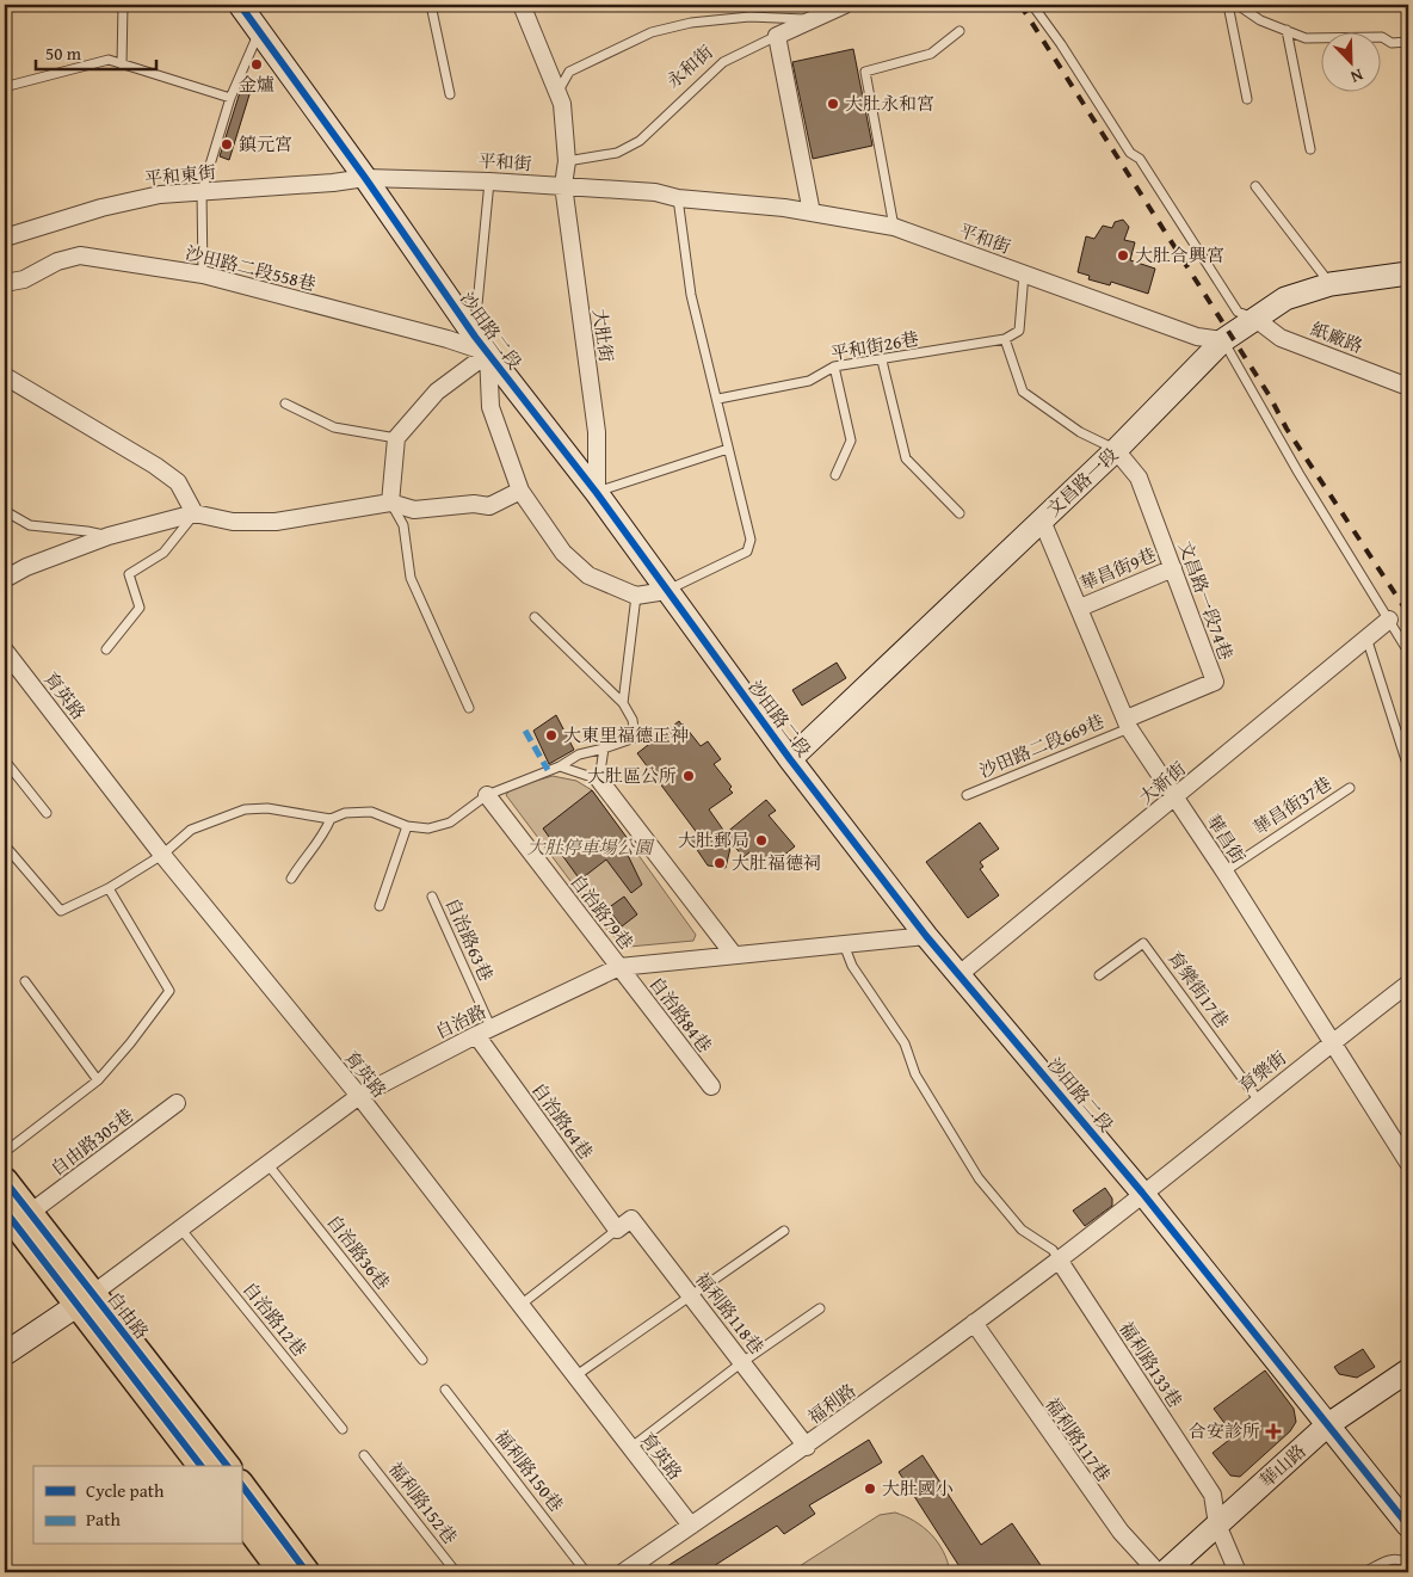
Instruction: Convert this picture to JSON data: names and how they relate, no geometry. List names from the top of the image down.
{
  "streets": {
    "main road": ["自由路"],
    "street": [
      "永和街",
      "平和街",
      "平和東街",
      "沙田路二段558巷",
      "沙田路二段",
      "大肚街",
      "紙廠路",
      "文昌路一段",
      "華昌街9巷",
      "文昌路一段74巷",
      "育英路",
      "大新街",
      "華昌街",
      "自治路79巷",
      "自治路84巷",
      "自治路",
      "育樂街",
      "自治路64巷",
      "自由路305巷",
      "福利路118巷",
      "福利路133巷",
      "福利路",
      "福利路117巷",
      "華山路"
    ],
    "lane": [
      "平和街26巷",
      "沙田路二段669巷",
      "華昌街37巷",
      "自治路63巷",
      "育樂街17巷",
      "自治路36巷",
      "自治路12巷",
      "福利路150巷",
      "福利路152巷"
    ]
  },
  "crossings": [
    ["平和街", "平和東街"],
    ["平和街", "沙田路二段"],
    ["平和街", "大肚街"],
    ["平和街", "文昌路一段"],
    ["平和東街", "沙田路二段"],
    ["沙田路二段558巷", "沙田路二段"],
    ["沙田路二段", "大肚街"],
    ["沙田路二段", "文昌路一段"],
    ["沙田路二段", "大新街"],
    ["沙田路二段", "自治路"],
    ["沙田路二段", "育樂街"],
    ["沙田路二段", "福利路"],
    ["沙田路二段", "華山路"],
    ["紙廠路", "文昌路一段"],
    ["文昌路一段", "文昌路一段74巷"],
    ["文昌路一段", "華昌街"],
    ["華昌街9巷", "文昌路一段74巷"],
    ["華昌街9巷", "華昌街"],
    ["文昌路一段74巷", "沙田路二段669巷"],
    ["文昌路一段74巷", "華昌街"],
    ["育英路", "自治路"],
    ["育英路", "福利路"],
    ["沙田路二段669巷", "華昌街"],
    ["大新街", "華昌街"],
    ["華昌街37巷", "華昌街"],
    ["華昌街", "育樂街"],
    ["自治路79巷", "自治路84巷"],
    ["自治路79巷", "自治路"],
    ["自治路63巷", "自治路"],
    ["育樂街17巷", "育樂街"],
    ["自治路84巷", "自治路"],
    ["自治路", "自治路64巷"],
    ["自治路", "自治路36巷"],
    ["自治路", "自由路"],
    ["自治路", "自治路12巷"],
    ["育樂街", "福利路"],
    ["自治路64巷", "福利路118巷"],
    ["自由路305巷", "自由路"],
    ["福利路118巷", "福利路"],
    ["福利路133巷", "福利路"],
    ["福利路133巷", "華山路"],
    ["福利路", "福利路117巷"]
  ],
  "parks": ["大肚停車場公園"],
  "places": {
    "other": [
      "金爐",
      "大肚永和宮",
      "鎮元宮",
      "大肚合興宮",
      "大東里福德正神",
      "大肚區公所",
      "大肚郵局",
      "大肚福德祠",
      "大肚國小"
    ],
    "health": ["合安診所"]
  },
  "legend": ["Cycle path", "Path"],
  "scale_bar": "50 m",
  "north": "bottom right"
}
